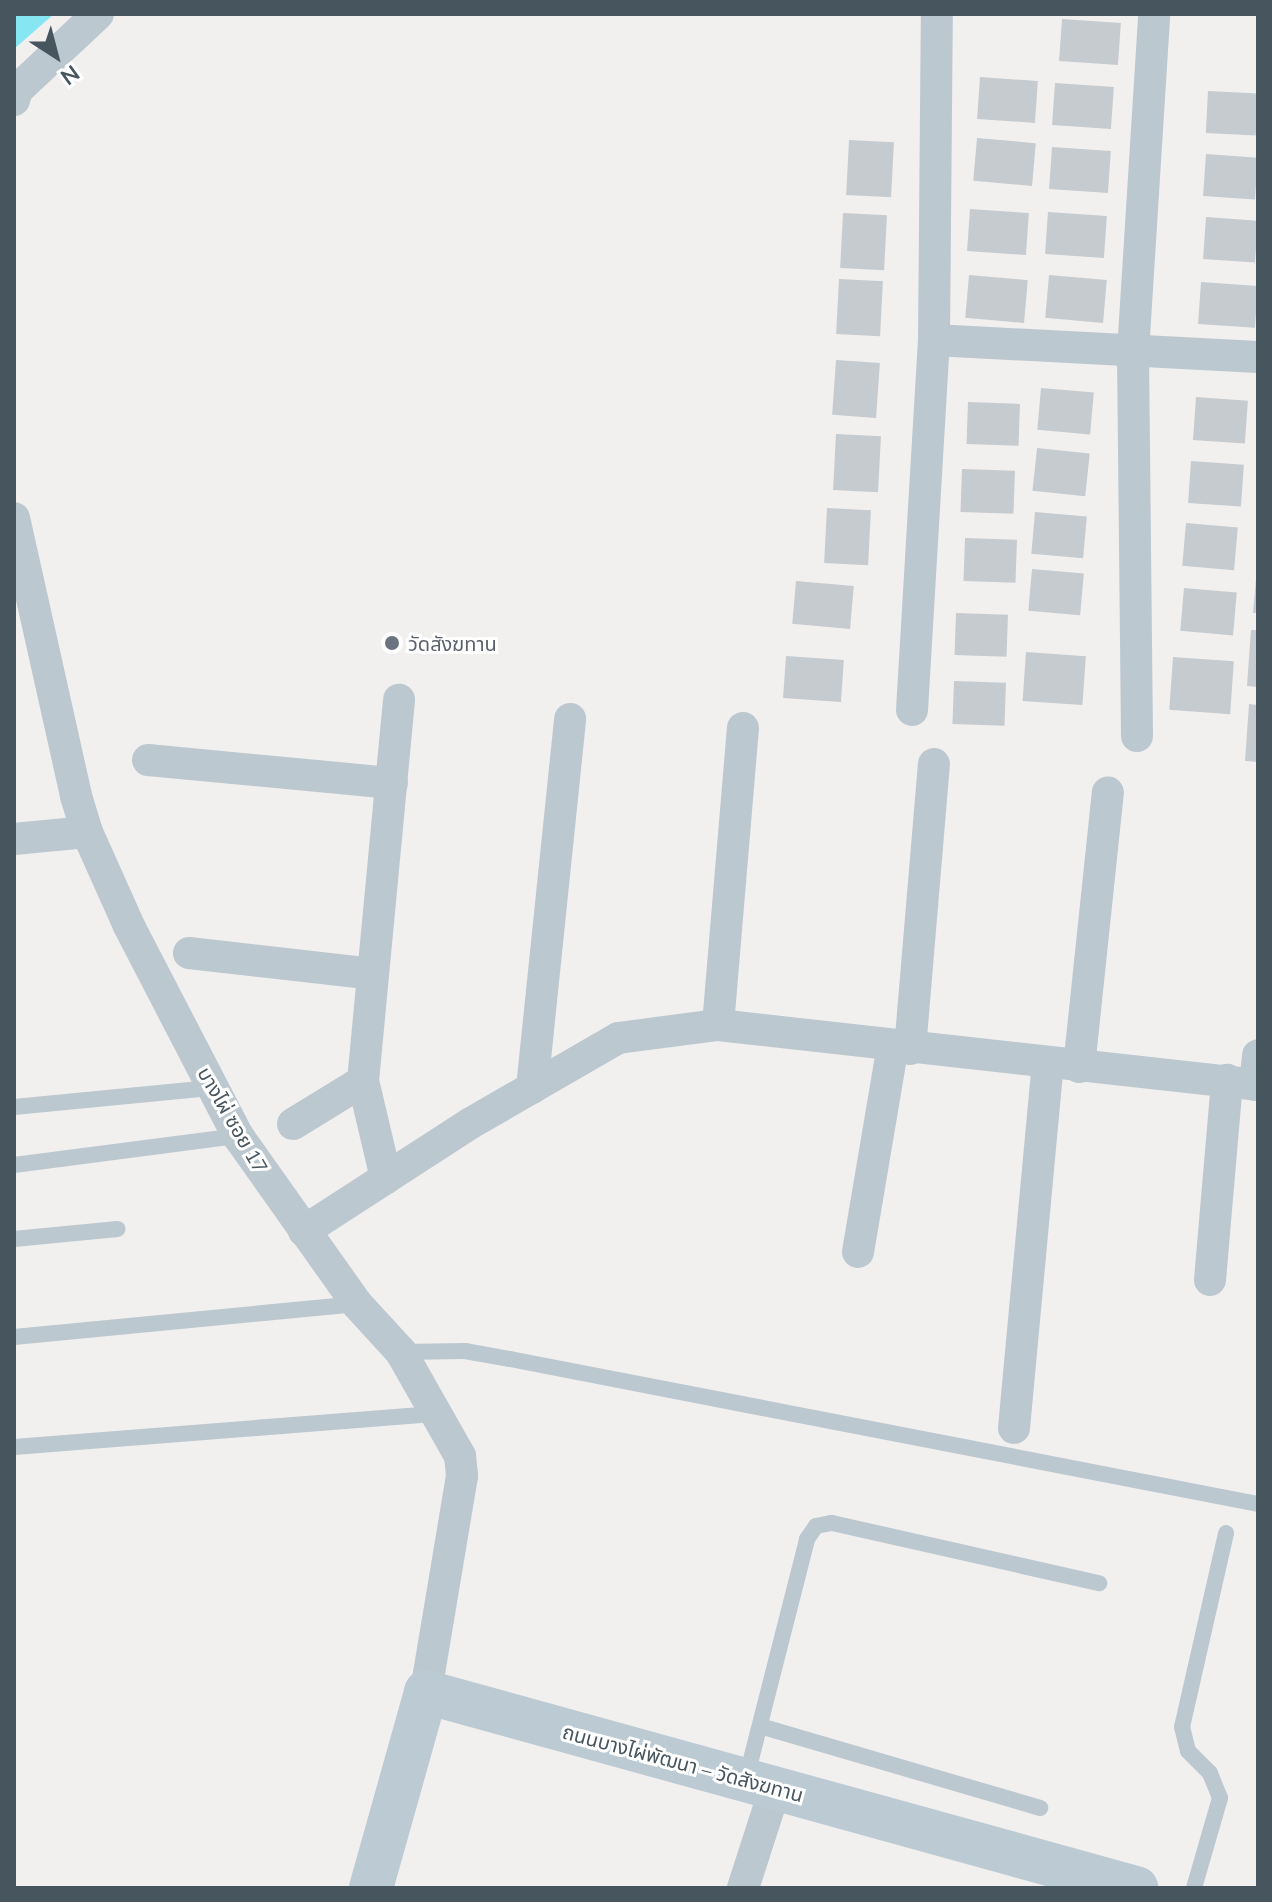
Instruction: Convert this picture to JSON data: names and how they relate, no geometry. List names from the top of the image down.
{
  "streets": {
    "street": ["บางไผ่ ซอย 17", "ถนนบางไผ่พัฒนา – วัดสังฆทาน"]
  },
  "crossings": [
    ["บางไผ่ ซอย 17", "ถนนบางไผ่พัฒนา – วัดสังฆทาน"]
  ],
  "places": ["วัดสังฆทาน"],
  "north": "bottom right"
}
